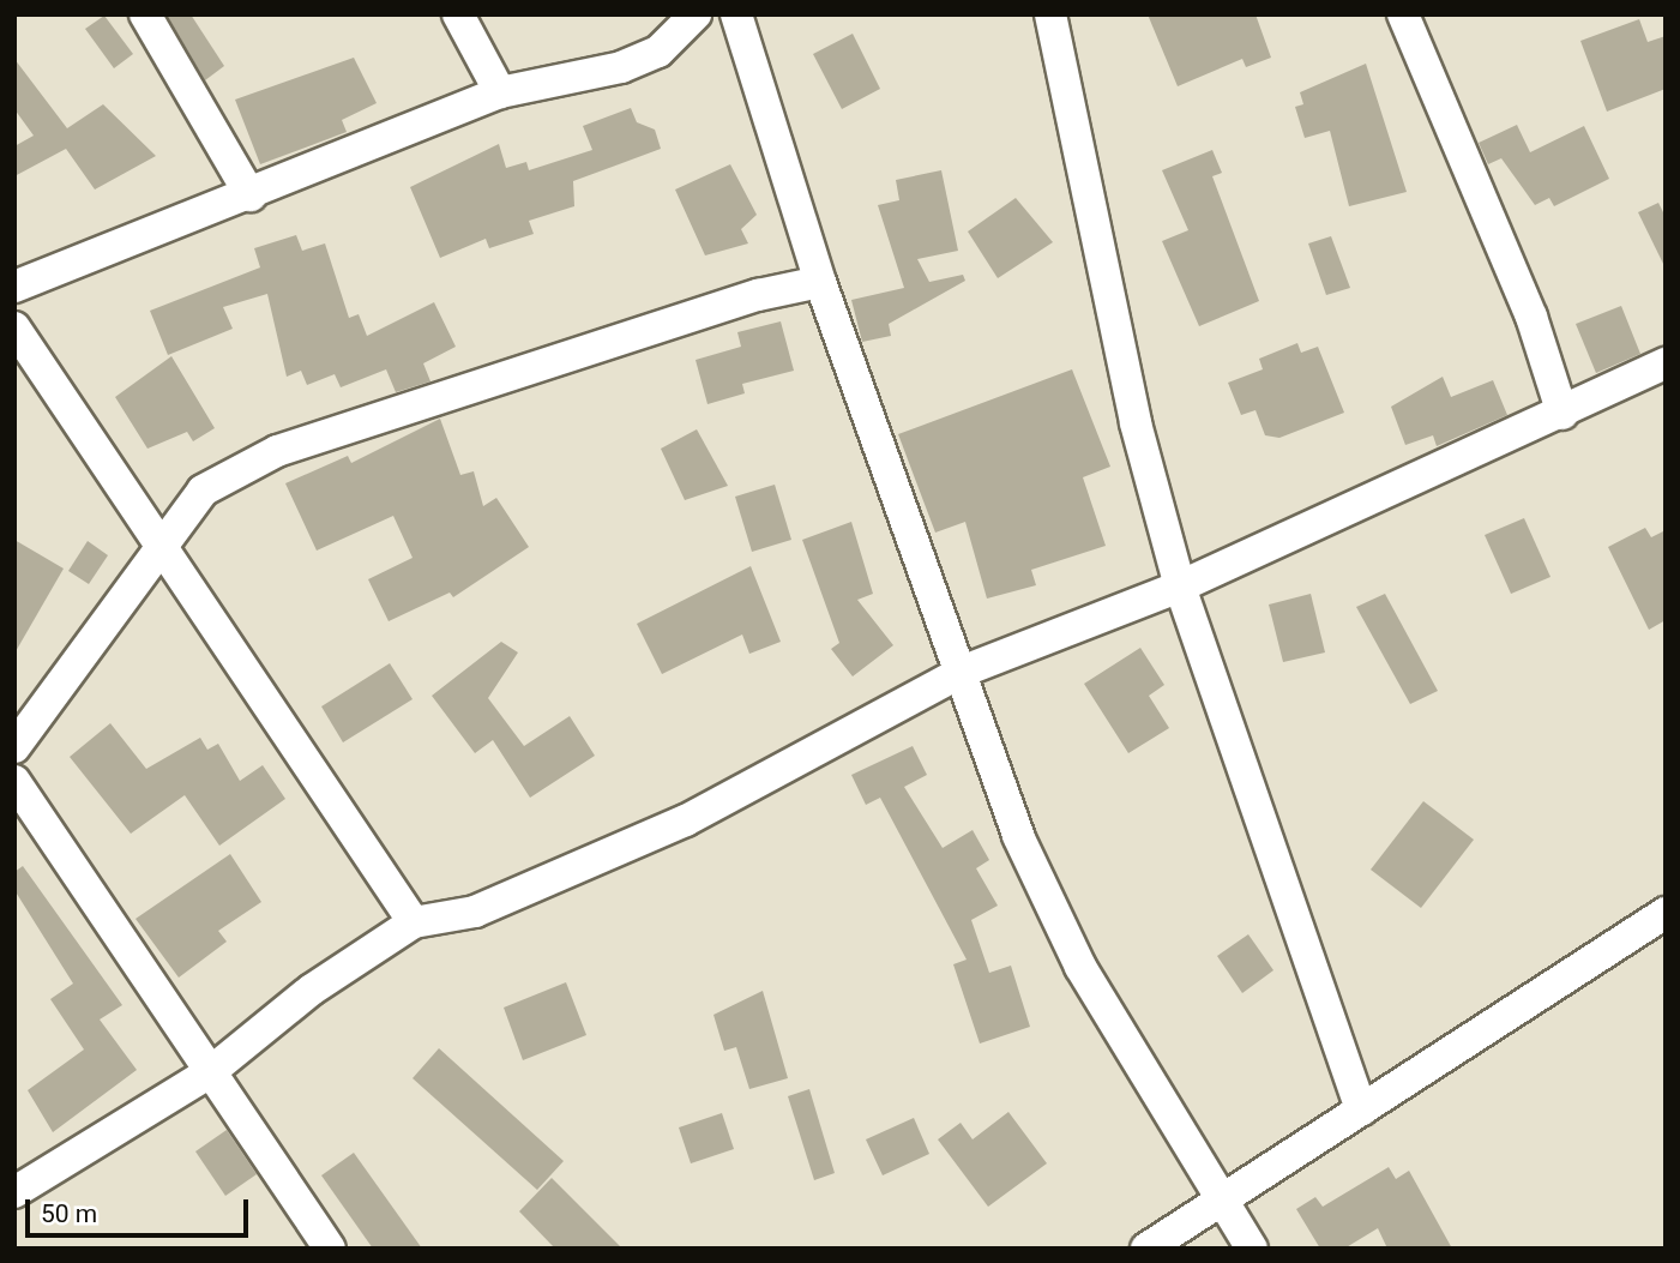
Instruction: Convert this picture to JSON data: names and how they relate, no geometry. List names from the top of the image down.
{
  "scale_bar": "50 m"
}
